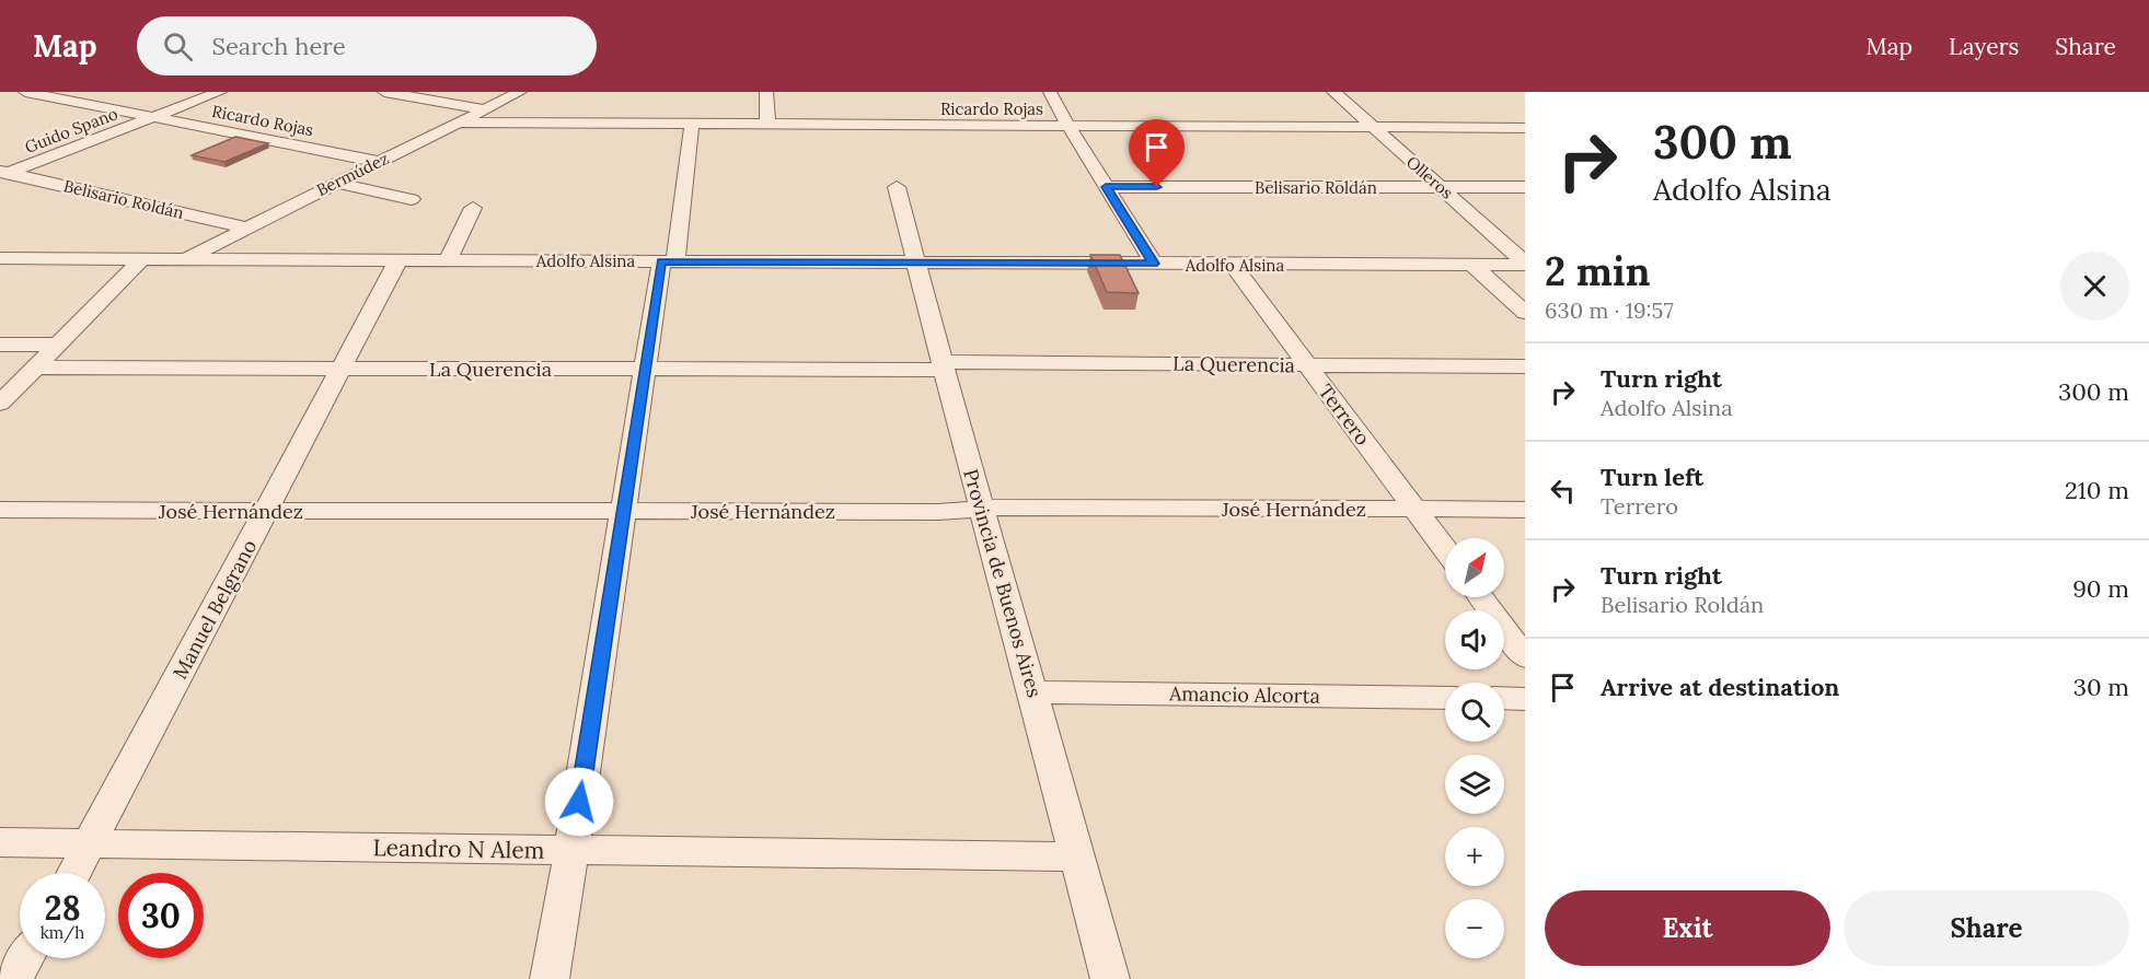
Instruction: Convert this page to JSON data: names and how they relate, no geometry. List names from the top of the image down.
{
  "streets": {
    "street": [
      "Ricardo Rojas",
      "Guido Spano",
      "Bermúdez",
      "Olleros",
      "Belisario Roldán",
      "Adolfo Alsina",
      "La Querencia",
      "Terrero",
      "José Hernández",
      "Provincia de Buenos Aires",
      "Manuel Belgrano",
      "Amancio Alcorta",
      "Leandro N Alem"
    ]
  },
  "crossings": [
    ["Ricardo Rojas", "Guido Spano"],
    ["Ricardo Rojas", "Bermúdez"],
    ["Ricardo Rojas", "Olleros"],
    ["Guido Spano", "Belisario Roldán"],
    ["Bermúdez", "Belisario Roldán"],
    ["Bermúdez", "Adolfo Alsina"],
    ["Olleros", "Belisario Roldán"],
    ["Olleros", "Adolfo Alsina"],
    ["Adolfo Alsina", "Terrero"],
    ["Adolfo Alsina", "Provincia de Buenos Aires"],
    ["Adolfo Alsina", "Manuel Belgrano"],
    ["La Querencia", "Terrero"],
    ["La Querencia", "Provincia de Buenos Aires"],
    ["La Querencia", "Manuel Belgrano"],
    ["Terrero", "José Hernández"],
    ["José Hernández", "Provincia de Buenos Aires"],
    ["José Hernández", "Manuel Belgrano"],
    ["Provincia de Buenos Aires", "Amancio Alcorta"],
    ["Provincia de Buenos Aires", "Leandro N Alem"],
    ["Manuel Belgrano", "Leandro N Alem"]
  ],
  "north": "top right",
  "page": {
    "header": "Map",
    "search": "Search here",
    "nav": ["Map", "Layers", "Share"],
    "turn": ["300 m", "Adolfo Alsina"],
    "heading": ["2 min", "630 m · 19:57"],
    "list": [
      {
        "name": "Turn right",
        "note": "Adolfo Alsina",
        "value": "300 m"
      },
      {
        "name": "Turn left",
        "note": "Terrero",
        "value": "210 m"
      },
      {
        "name": "Turn right",
        "note": "Belisario Roldán",
        "value": "90 m"
      },
      {
        "name": "Arrive at destination",
        "value": "30 m"
      }
    ],
    "map_buttons": ["+", "−"],
    "speed": "28 km/h",
    "limit": "30",
    "buttons": ["Exit", "Share"]
  }
}
